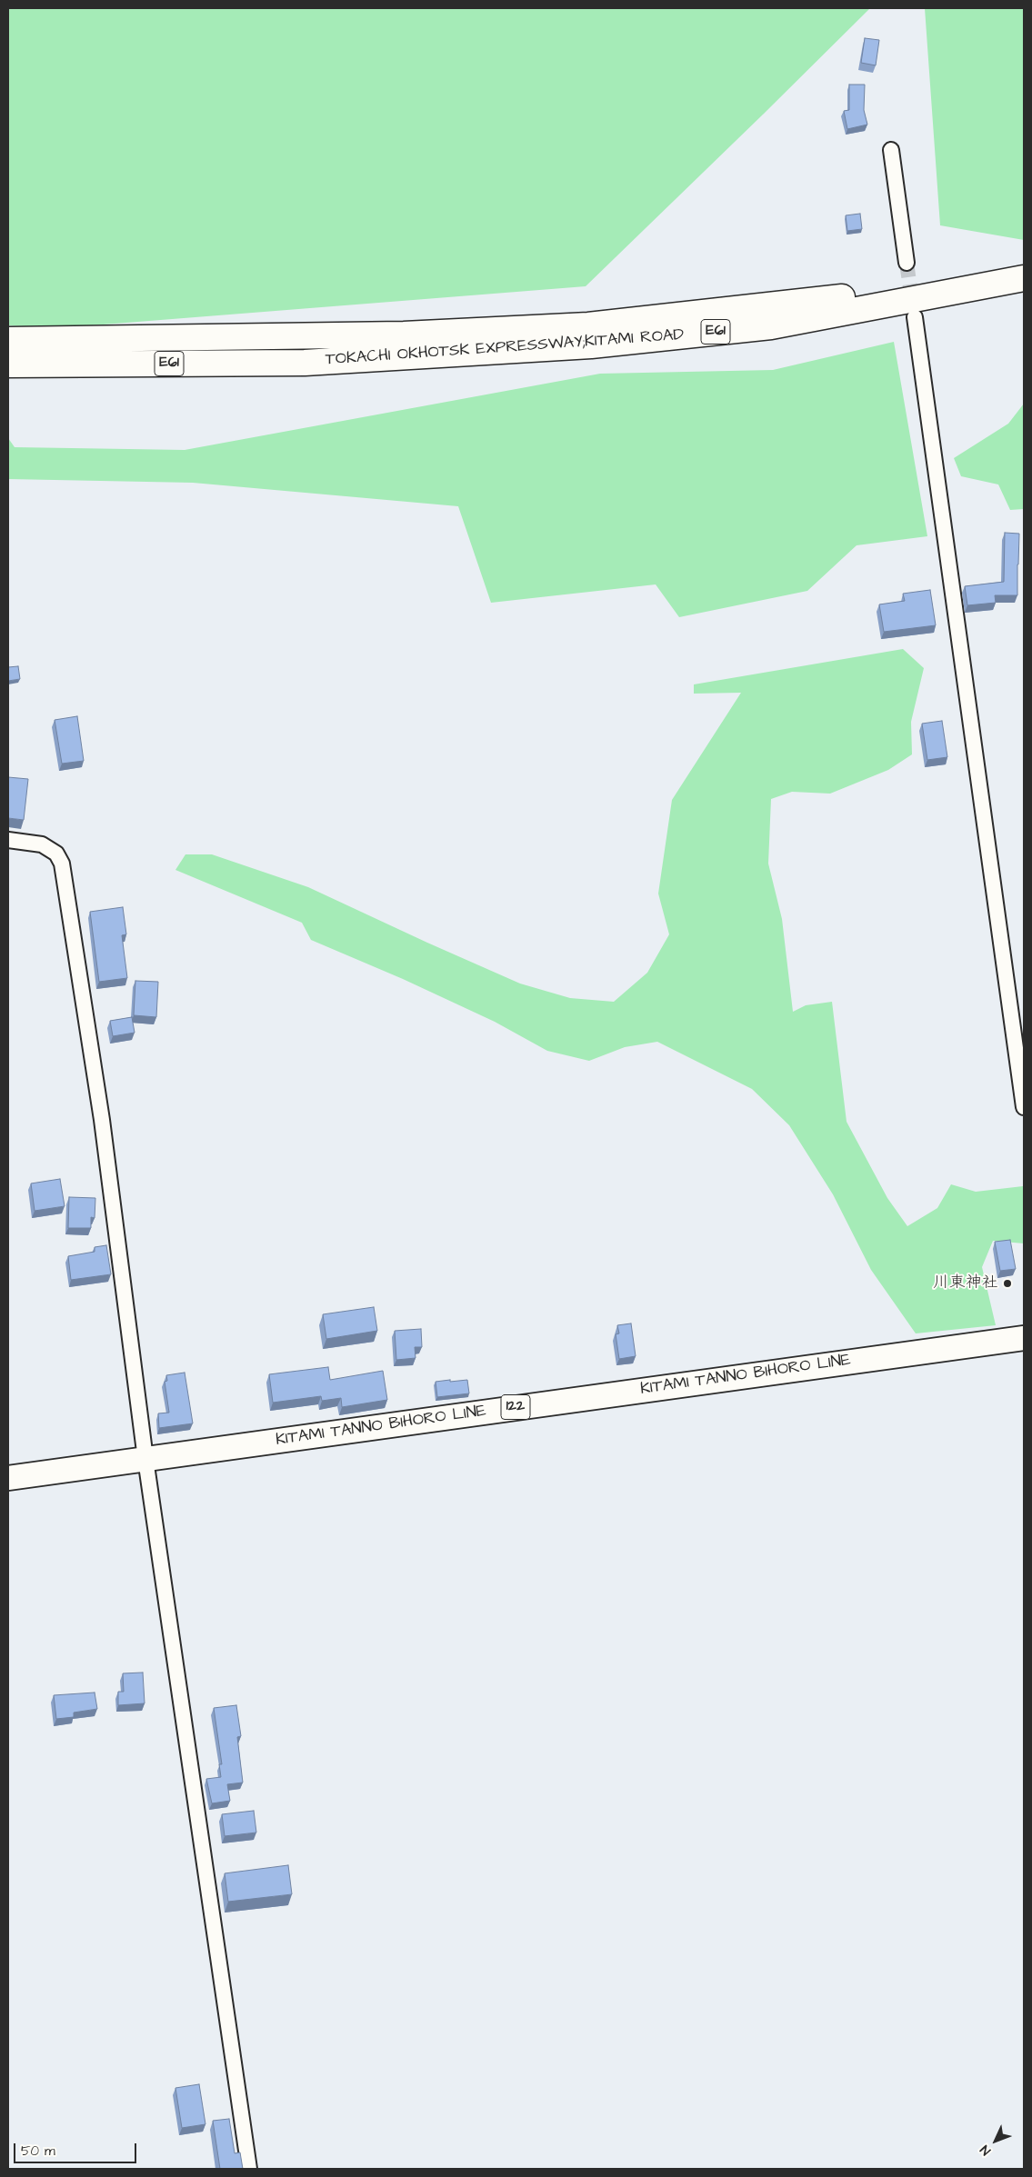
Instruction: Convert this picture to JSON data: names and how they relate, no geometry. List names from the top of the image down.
{
  "streets": {
    "highway": ["E61", "TOKACHI OKHOTSK EXPRESSWAY;KITAMI ROAD"],
    "main road": ["KITAMI TANNO BIHORO LINE", "122"]
  },
  "places": ["川東神社"],
  "scale_bar": "50 m",
  "north": "bottom left"
}
